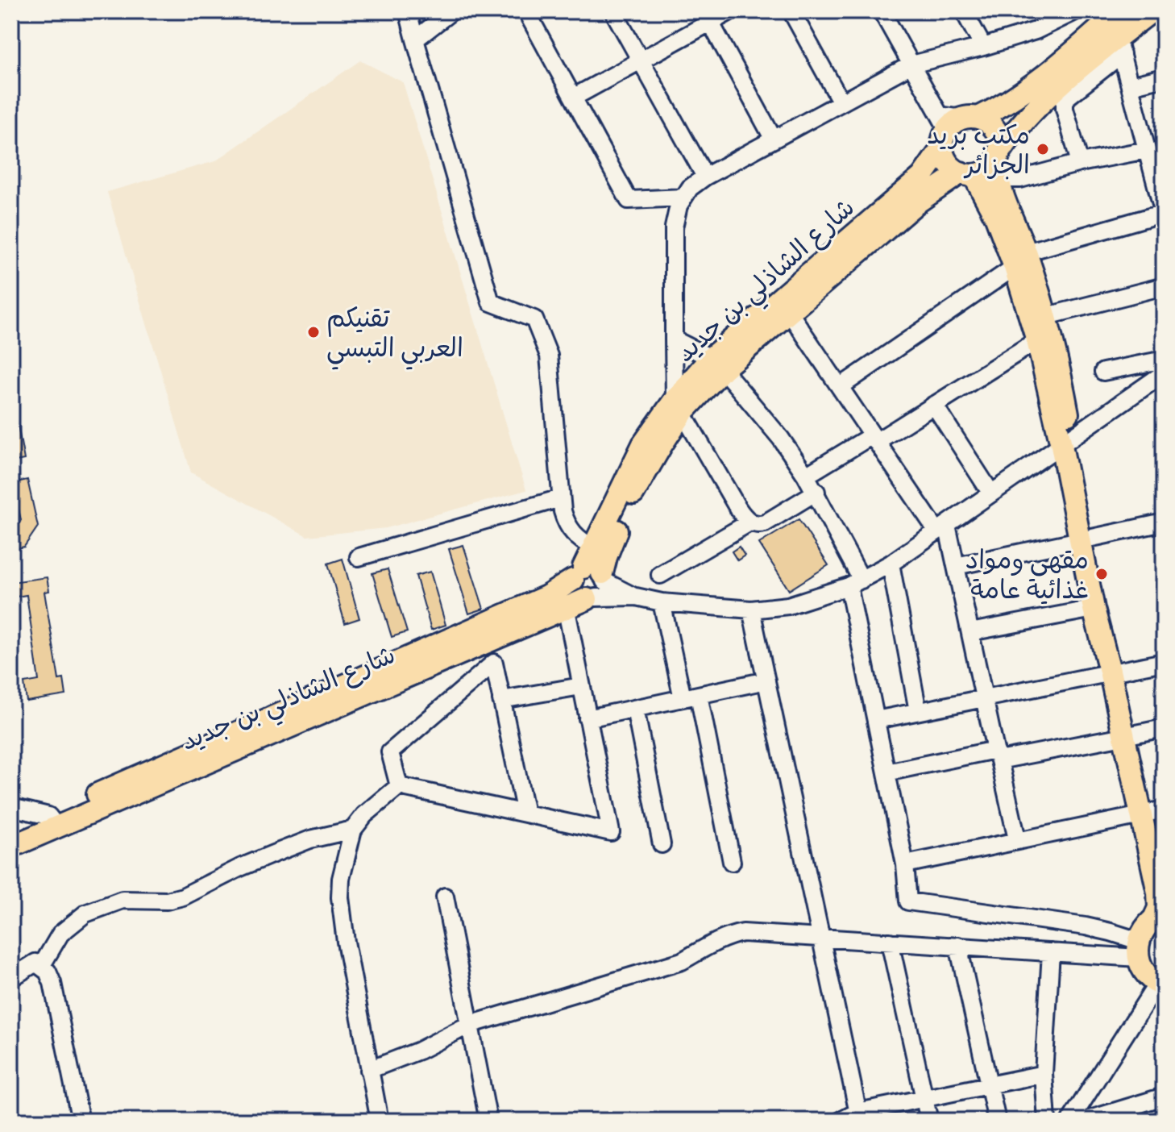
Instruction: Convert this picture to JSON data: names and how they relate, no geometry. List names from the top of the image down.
{
  "streets": {
    "main road": ["شارع الشاذلي بن جديد"]
  },
  "places": ["مكتب بريد الجزائر", "تقنيكم العربي التبسي", "مقهى ومواد غذائية عامة"]
}
